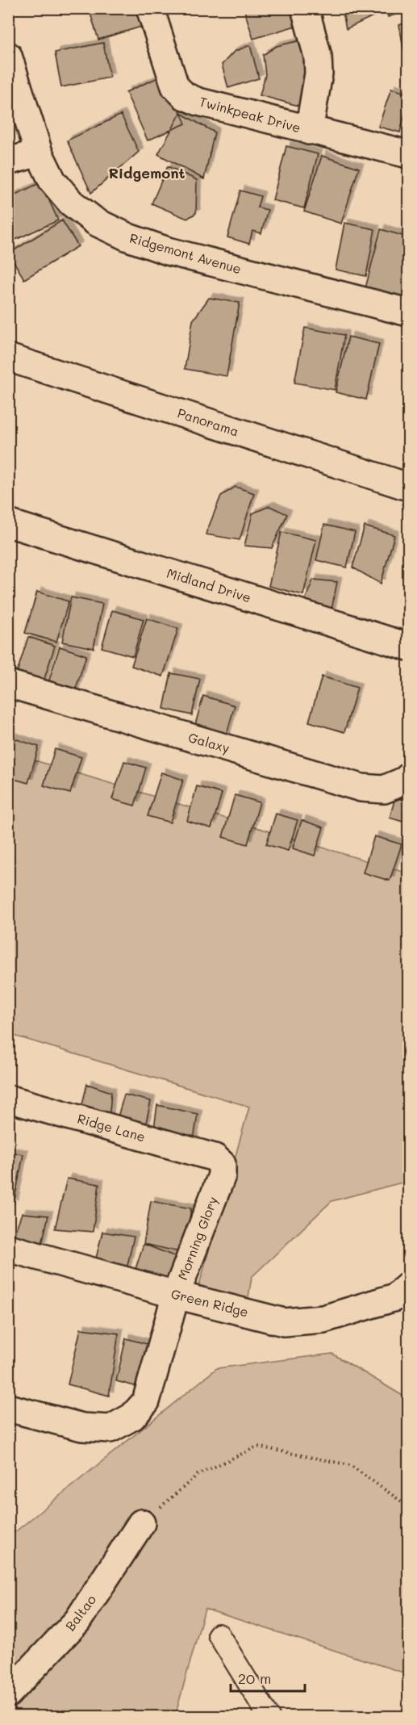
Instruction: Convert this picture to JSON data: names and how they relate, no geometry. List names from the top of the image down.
{
  "streets": {
    "street": [
      "Twinkpeak Drive",
      "Ridgemont Avenue",
      "Panorama",
      "Midland Drive",
      "Galaxy",
      "Ridge Lane",
      "Morning Glory",
      "Green Ridge",
      "Baltao"
    ]
  },
  "crossings": [
    ["Ridge Lane", "Morning Glory"],
    ["Morning Glory", "Green Ridge"]
  ],
  "districts": ["Ridgemont"],
  "scale_bar": "20 m"
}
